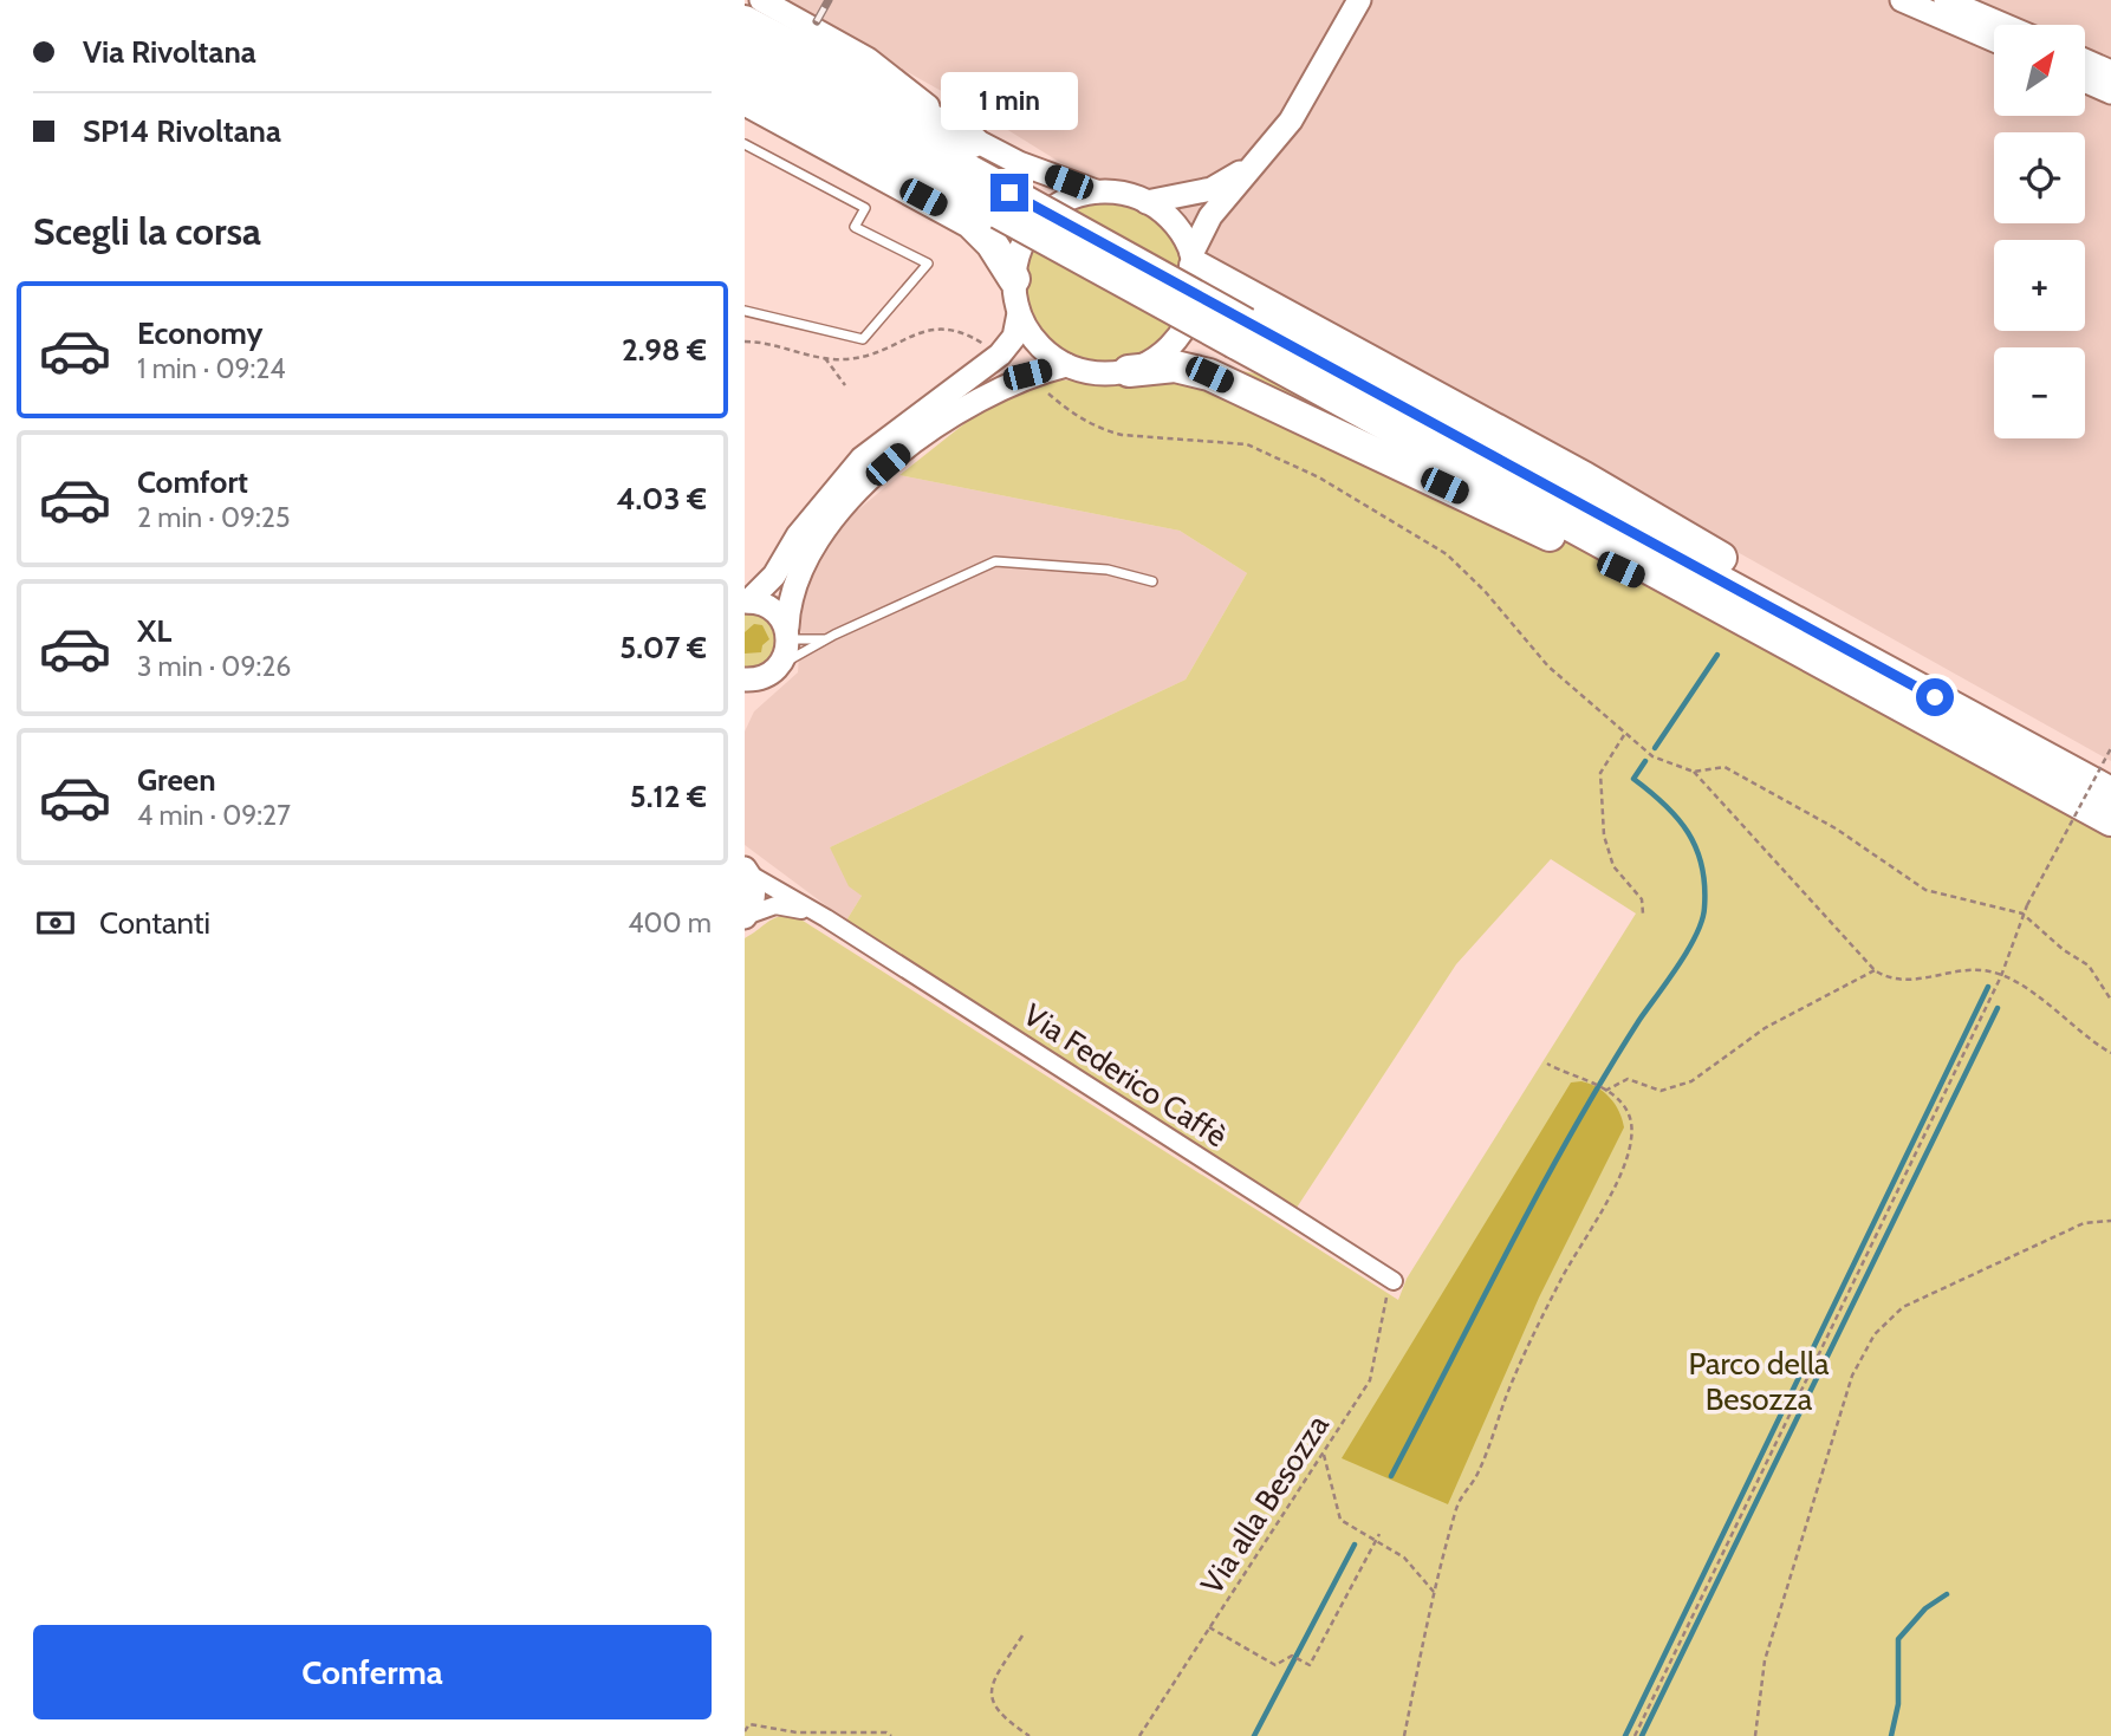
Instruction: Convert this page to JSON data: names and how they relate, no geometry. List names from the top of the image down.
{
  "streets": {
    "street": ["Via Federico Caffè"],
    "path": ["Via alla Besozza"]
  },
  "crossings": [
    ["Via Federico Caffè", "Via alla Besozza"]
  ],
  "parks": ["Parco della Besozza"],
  "north": "top right",
  "page": {
    "banner": ["Via Rivoltana", "SP14 Rivoltana"],
    "map_buttons": ["+", "−"],
    "bubble": "1 min",
    "heading": "Scegli la corsa",
    "list": [
      {
        "name": "Economy",
        "note": "1 min · 09:24",
        "value": "2.98 €"
      },
      {
        "name": "Comfort",
        "note": "2 min · 09:25",
        "value": "4.03 €"
      },
      {
        "name": "XL",
        "note": "3 min · 09:26",
        "value": "5.07 €"
      },
      {
        "name": "Green",
        "note": "4 min · 09:27",
        "value": "5.12 €"
      }
    ],
    "pay": ["Contanti", "400 m"],
    "buttons": "Conferma"
  }
}
